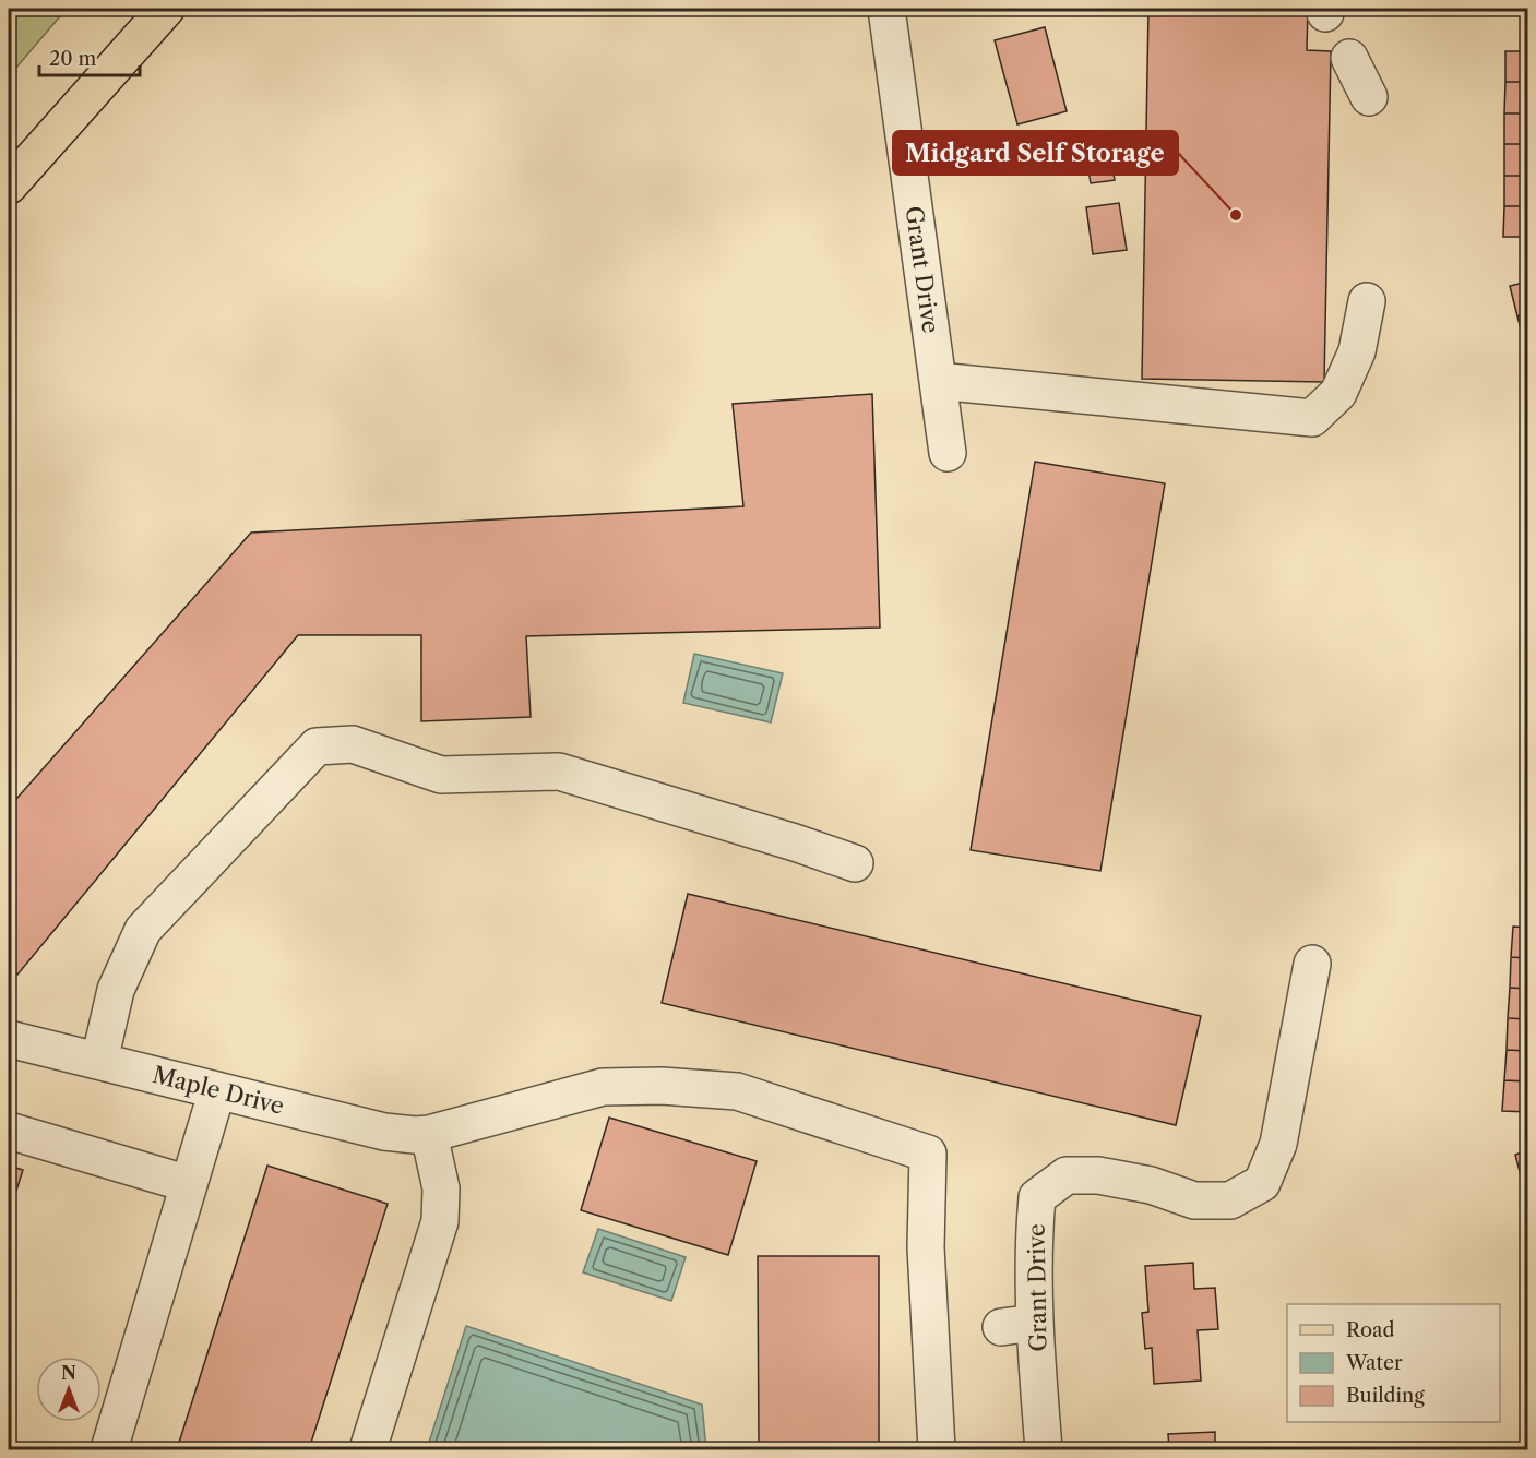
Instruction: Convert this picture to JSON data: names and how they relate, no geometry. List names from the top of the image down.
{
  "streets": {
    "street": ["Grant Drive", "Maple Drive"]
  },
  "places": ["Midgard Self Storage"],
  "legend": ["Road", "Water", "Building"],
  "scale_bar": "20 m",
  "north": "top"
}
